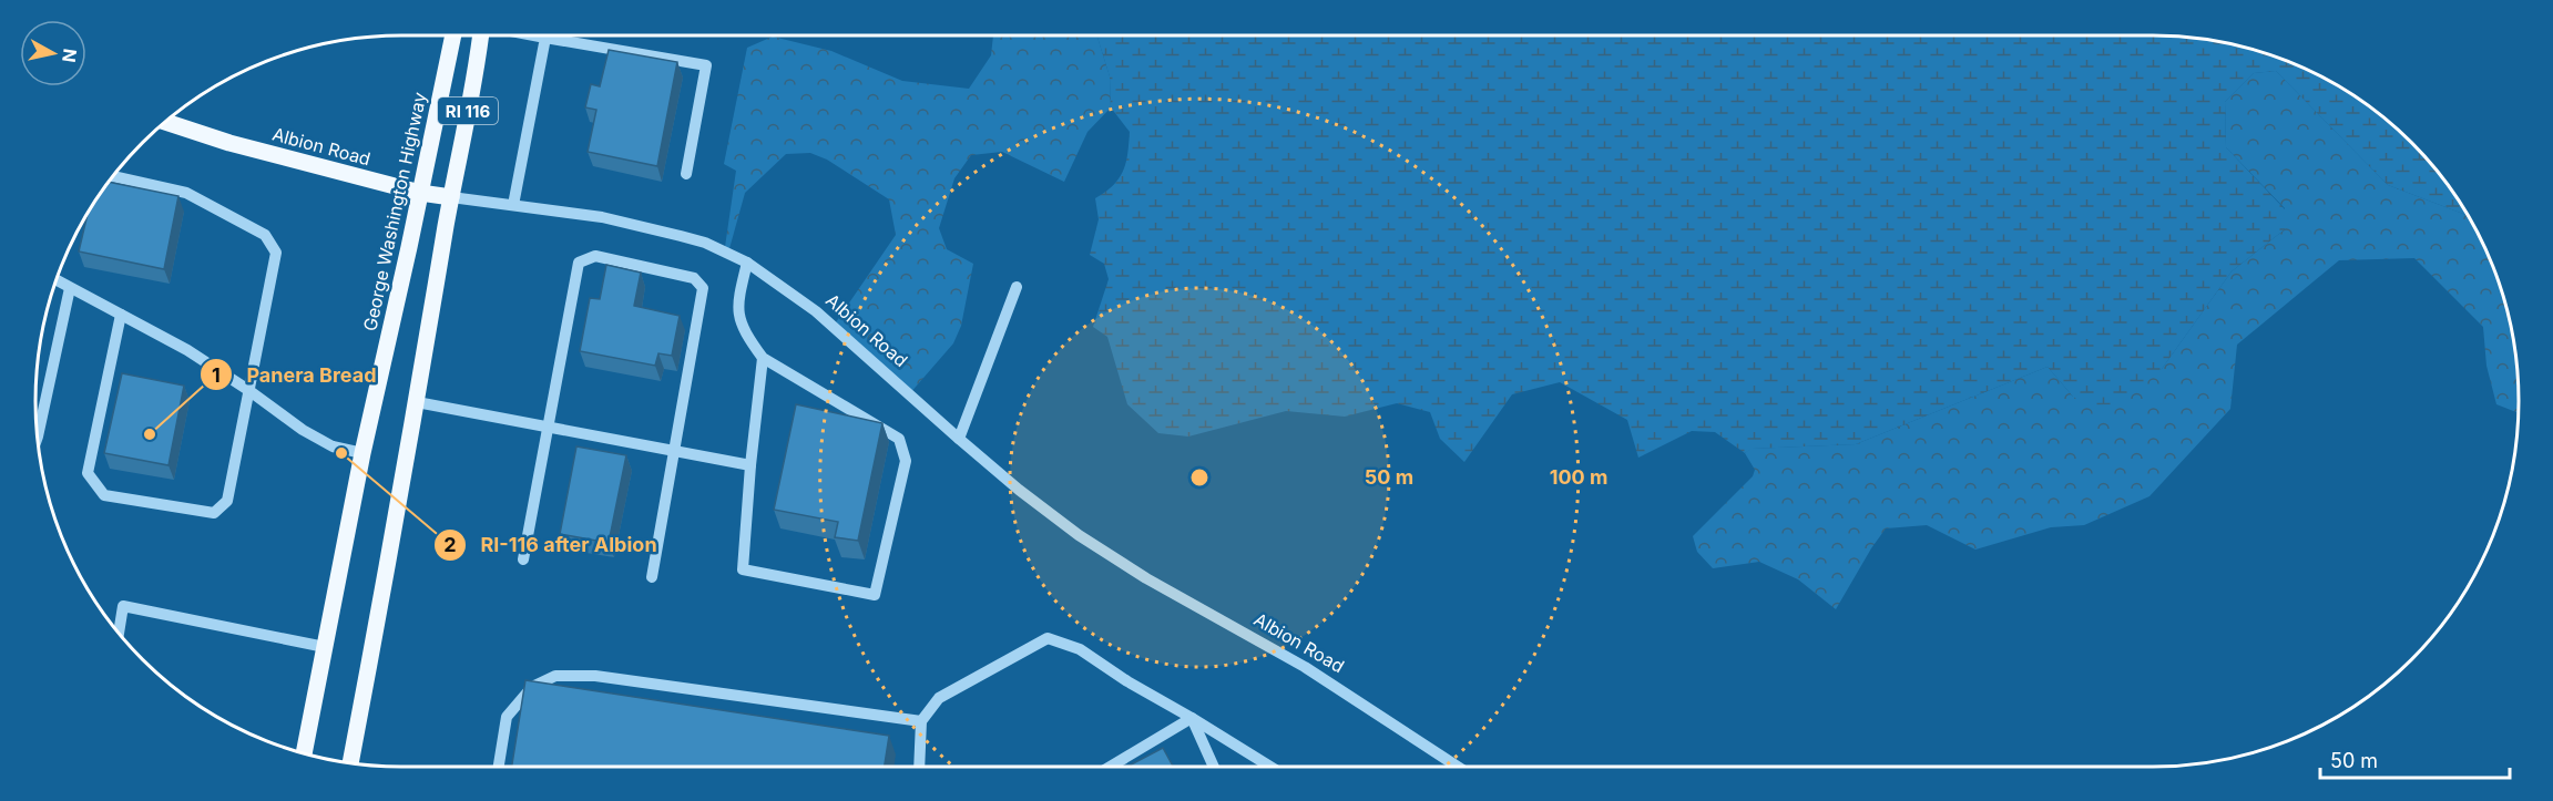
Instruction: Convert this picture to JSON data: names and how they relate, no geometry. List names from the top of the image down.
{
  "streets": {
    "main road": ["RI 116", "Albion Road", "George Washington Highway"]
  },
  "crossings": [
    ["RI 116", "Albion Road"],
    ["Albion Road", "George Washington Highway"]
  ],
  "places": ["Panera Bread", "RI-116 after Albion"],
  "scale_bar": "50 m",
  "north": "right",
  "rings": ["50 m", "100 m"]
}
